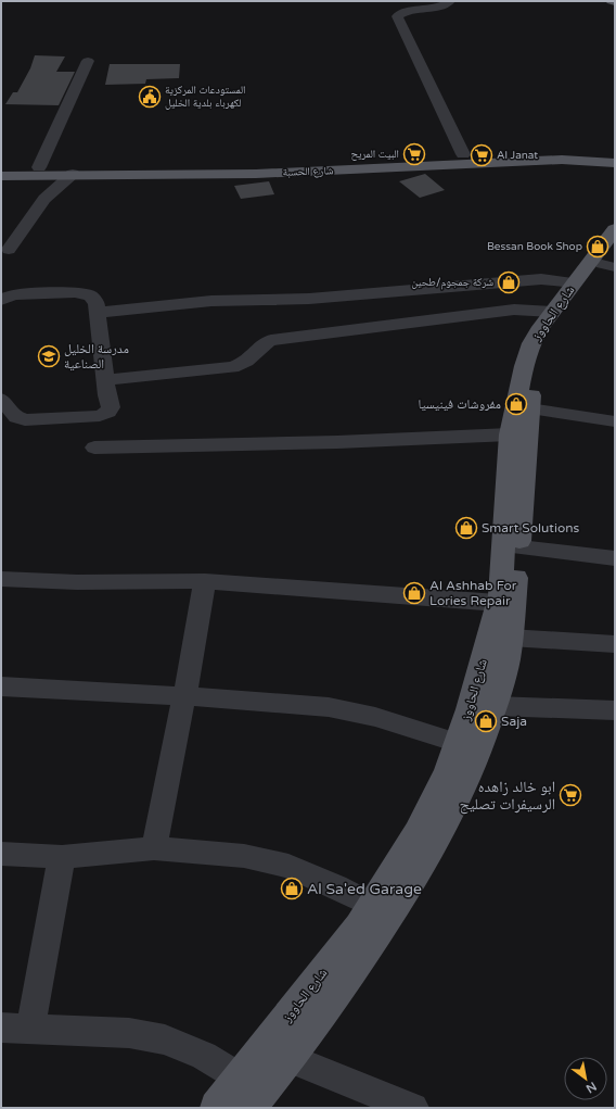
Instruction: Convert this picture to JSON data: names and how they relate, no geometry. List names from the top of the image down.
{
  "streets": {
    "main road": ["شارع الحسبة", "شارع الحاووز"]
  },
  "places": {
    "public building": ["المستودعات المركزية لكهرباء بلدية الخليل"],
    "supermarket": ["البيت المريح", "Al Janat", "ابو خالد زاهده الرسيفرات تصليح"],
    "shop": [
      "Bessan Book Shop",
      "شركة جمجوم/طحين",
      "مفروشات فينيسيا",
      "Smart Solutions",
      "Al Ashhab For Lories Repair",
      "Saja",
      "Al Sa'ed Garage"
    ],
    "school or university": ["مدرسة الخليل الصناعية"]
  },
  "north": "bottom right"
}
